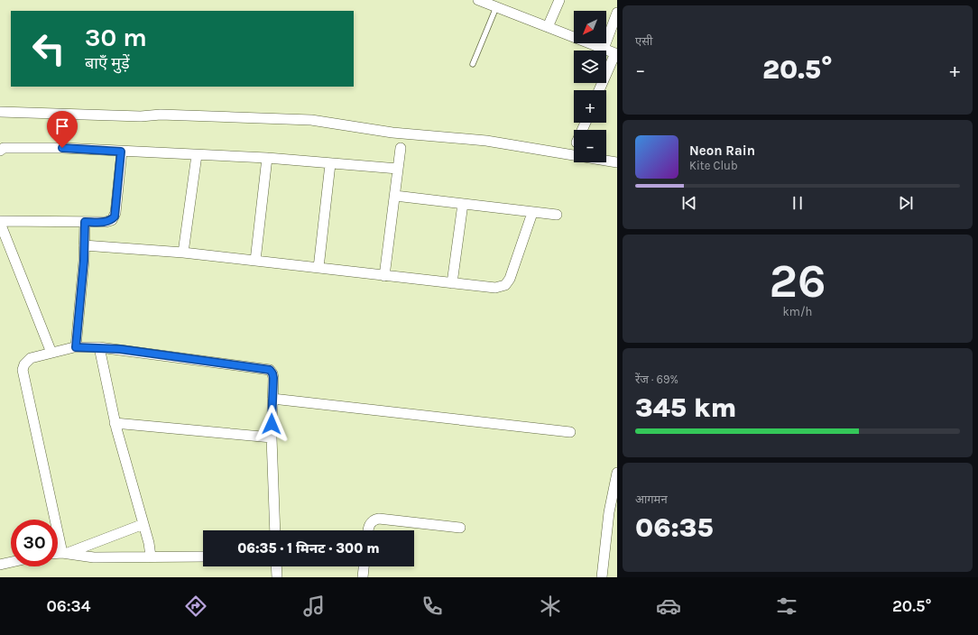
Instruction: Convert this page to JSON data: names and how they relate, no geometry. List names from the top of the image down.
{
  "north": "bottom left",
  "page": {
    "tile": [
      "एसी",
      ["26", "km/h"],
      ["रेंज · 69%", "345 km"],
      ["आगमन", "06:35"]
    ],
    "map_buttons": ["+", "−"],
    "turn": ["30 m", "बाएँ मुड़ें"],
    "heat": ["−", "20.5°", "+"],
    "song": ["Neon Rain", "Kite Club"],
    "limit": "30",
    "trip": "06:35 · 1 मिनट · 300 m",
    "tabs": ["06:34", "20.5°"]
  }
}
